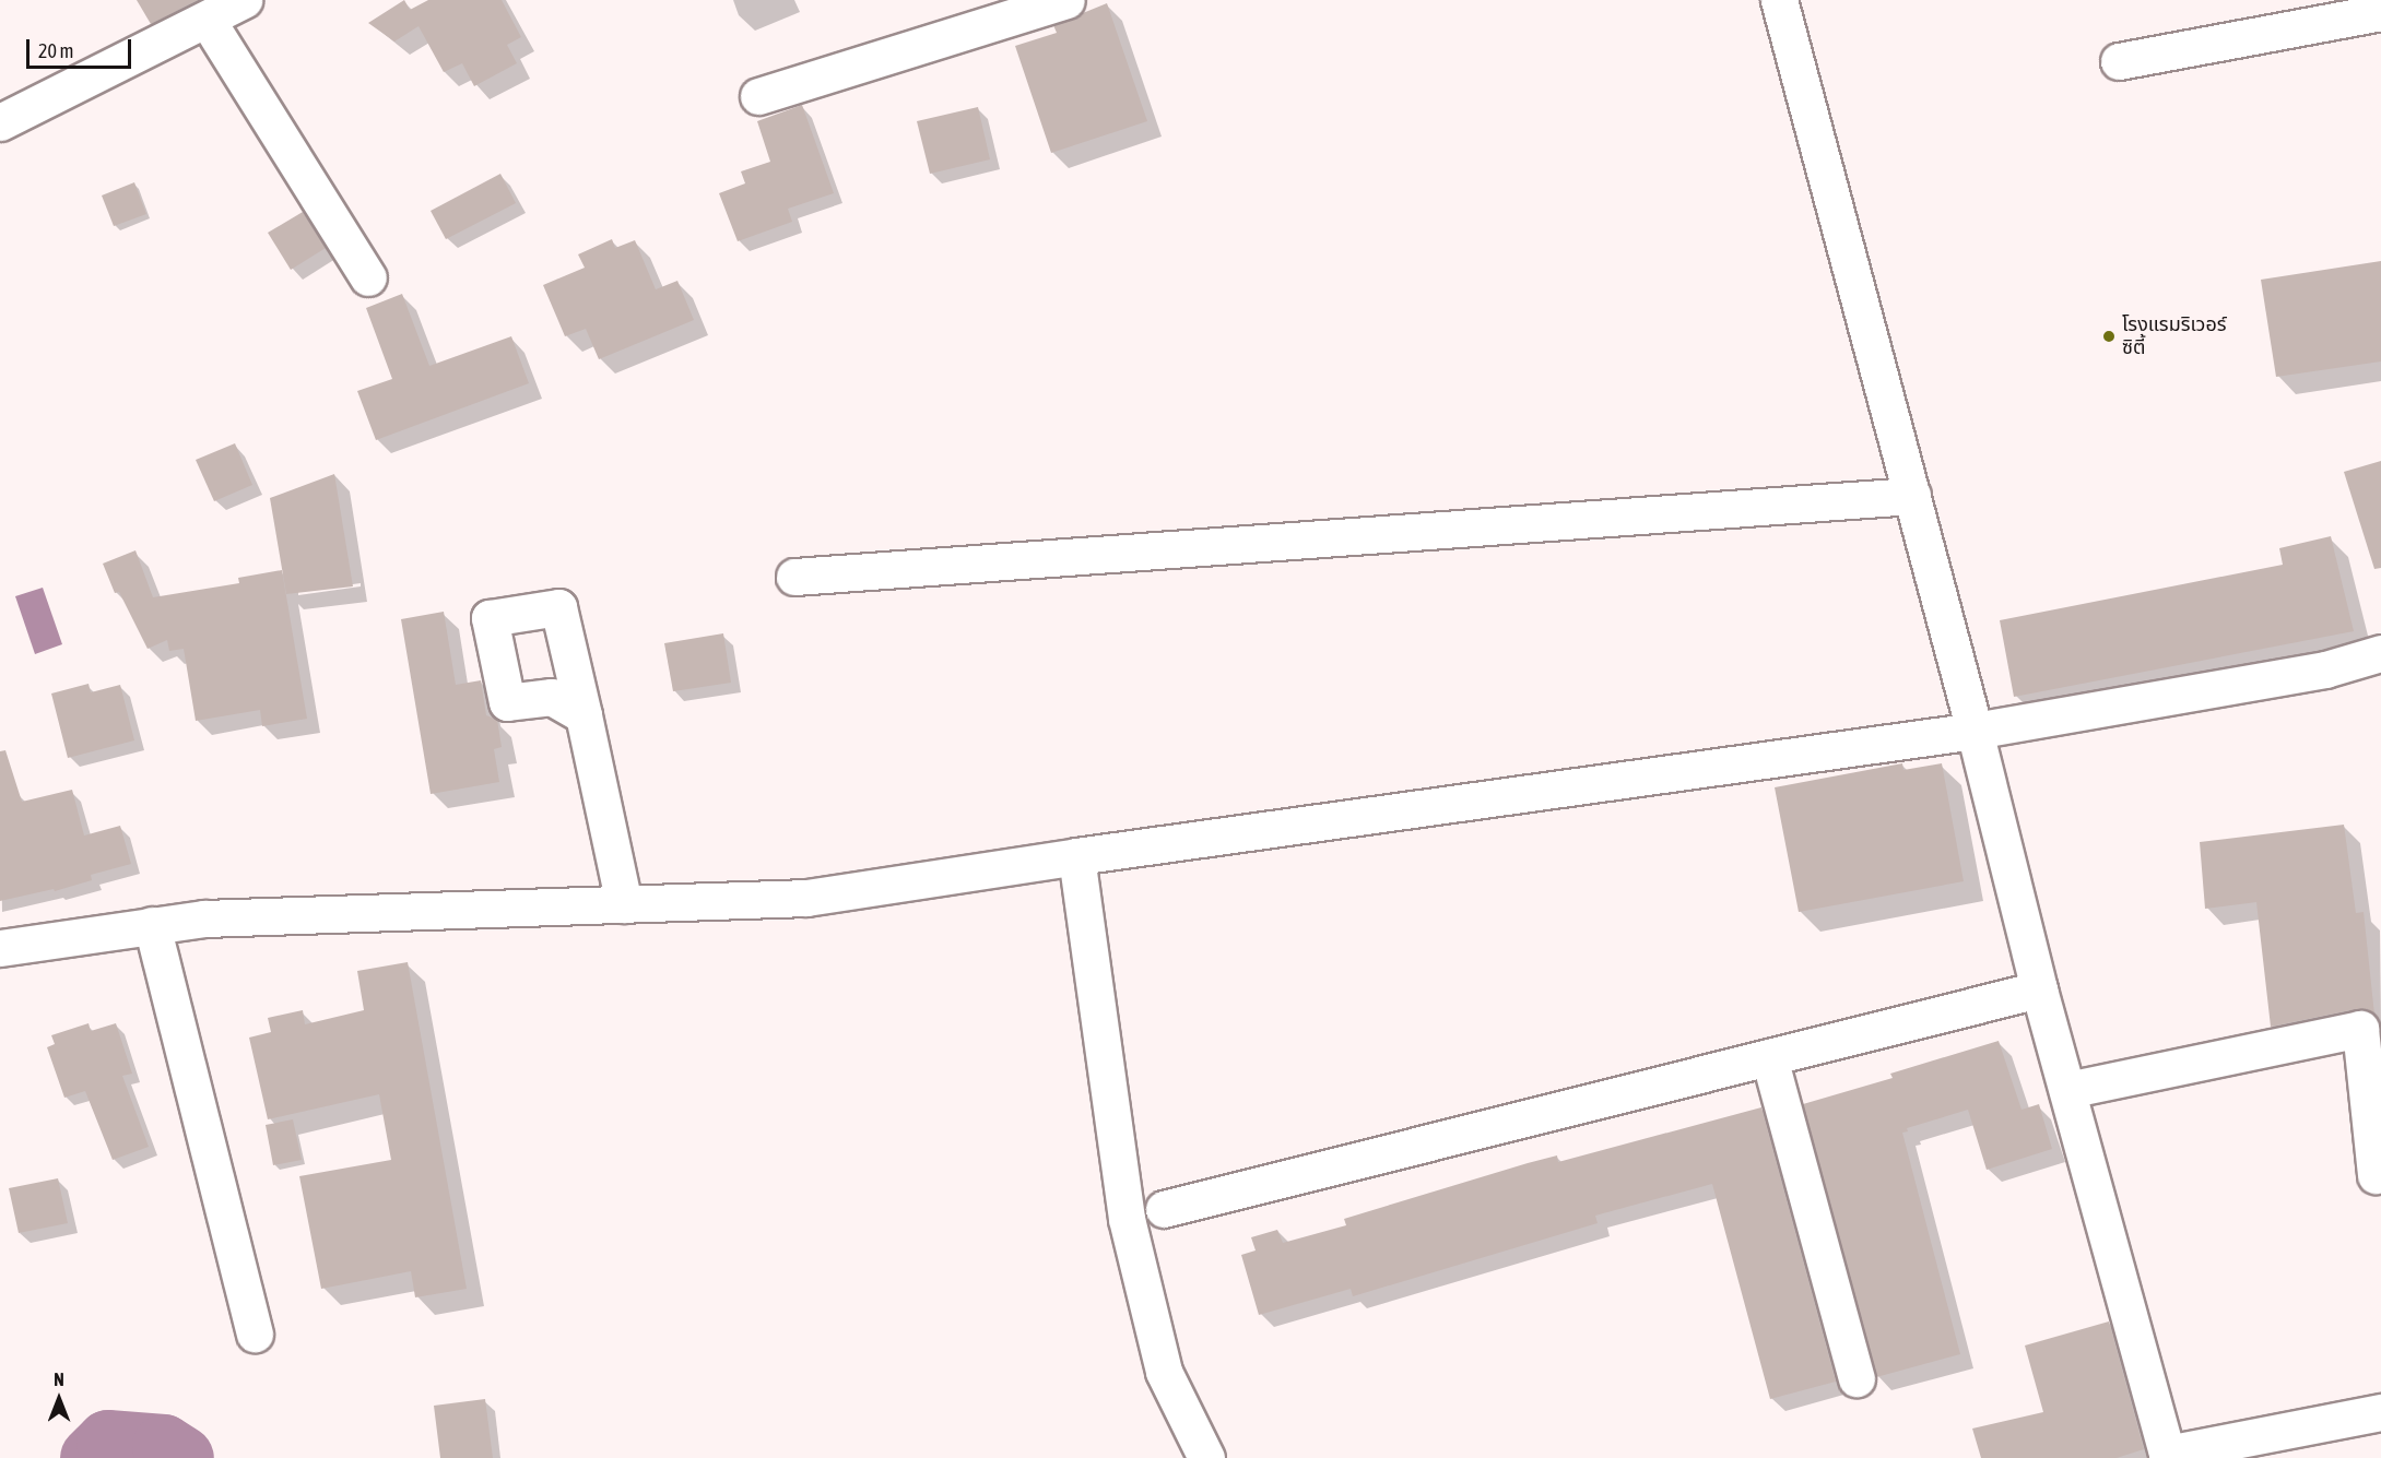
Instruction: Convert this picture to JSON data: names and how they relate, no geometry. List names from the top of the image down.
{
  "places": ["โรงแรมริเวอร์ ซิตี้"],
  "scale_bar": "20 m",
  "north": "top"
}
